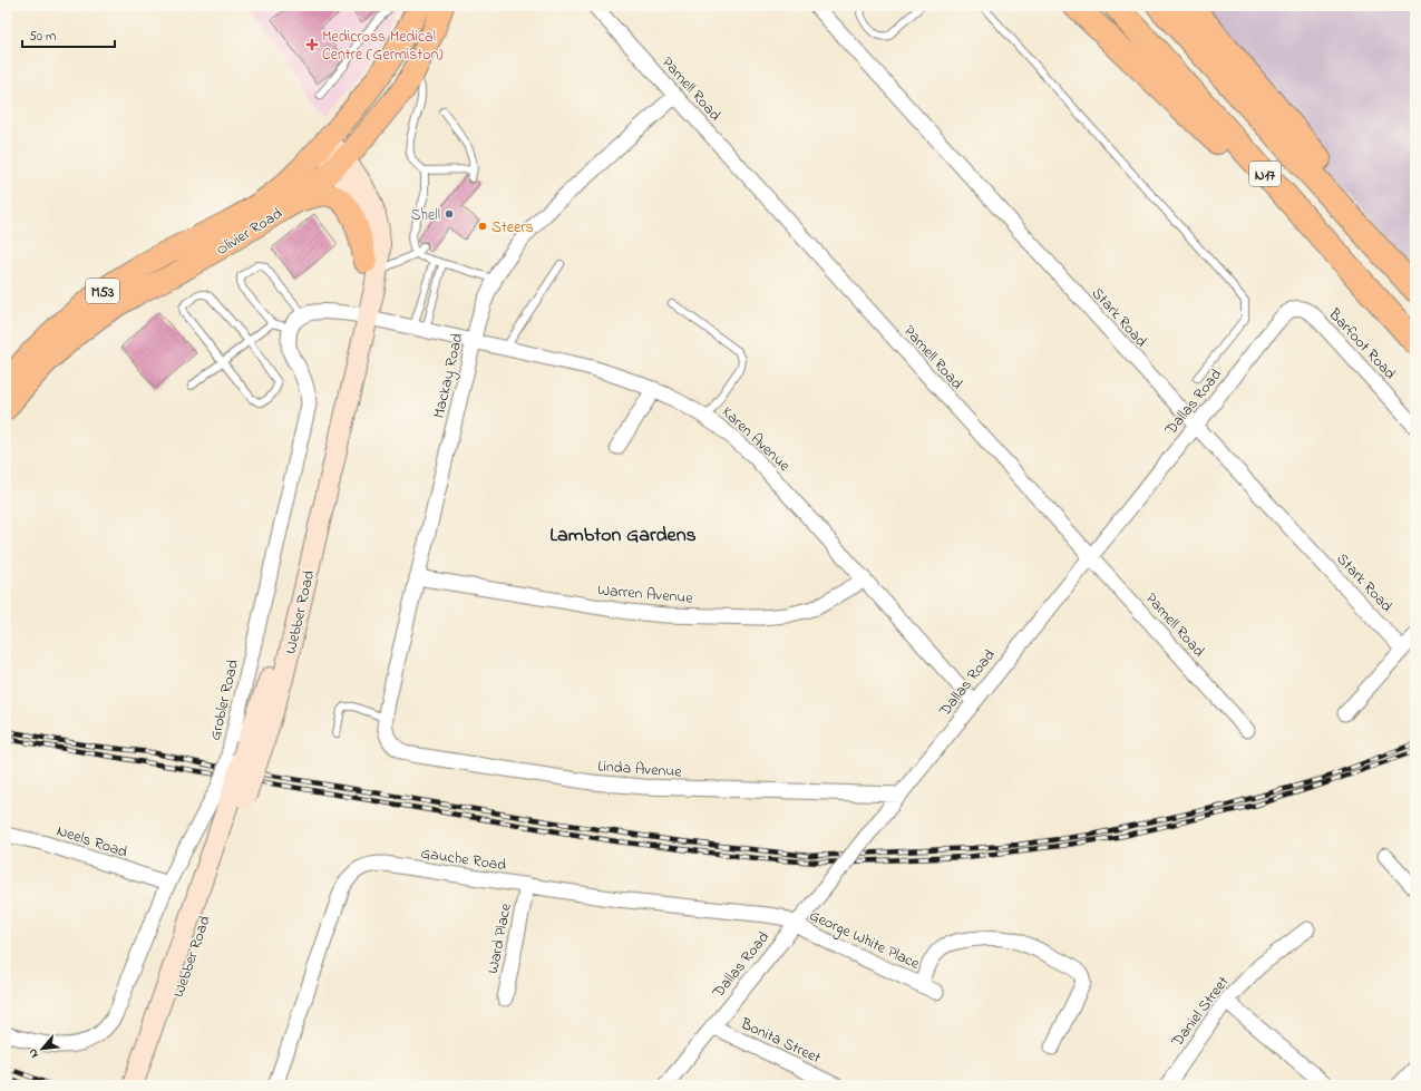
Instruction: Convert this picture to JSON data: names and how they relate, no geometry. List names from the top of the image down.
{
  "streets": {
    "highway": ["N17"],
    "main road": ["Olivier Road", "M53", "Webber Road"],
    "street": [
      "Parnell Road",
      "Stark Road",
      "Barfoot Road",
      "Mackay Road",
      "Dallas Road",
      "Karen Avenue",
      "Warren Avenue",
      "Grobler Road",
      "Linda Avenue",
      "Neels Road",
      "Gauche Road",
      "Ward Place",
      "George White Place",
      "Daniel Street",
      "Bonita Street"
    ]
  },
  "crossings": [
    ["Parnell Road", "Mackay Road"],
    ["Parnell Road", "Dallas Road"],
    ["Olivier Road", "Webber Road"],
    ["Stark Road", "Dallas Road"],
    ["Barfoot Road", "Dallas Road"],
    ["Mackay Road", "Karen Avenue"],
    ["Mackay Road", "Warren Avenue"],
    ["Mackay Road", "Linda Avenue"],
    ["Dallas Road", "Karen Avenue"],
    ["Dallas Road", "Linda Avenue"],
    ["Dallas Road", "Gauche Road"],
    ["Dallas Road", "George White Place"],
    ["Dallas Road", "Bonita Street"],
    ["Karen Avenue", "Warren Avenue"],
    ["Karen Avenue", "Webber Road"],
    ["Webber Road", "Grobler Road"],
    ["Grobler Road", "Neels Road"],
    ["Gauche Road", "Ward Place"],
    ["Gauche Road", "George White Place"]
  ],
  "districts": ["Lambton Gardens"],
  "places": {
    "health": ["Medicross Medical Centre (Germiston)"],
    "other": ["Shell", "Steers"]
  },
  "scale_bar": "50 m",
  "north": "bottom left"
}
